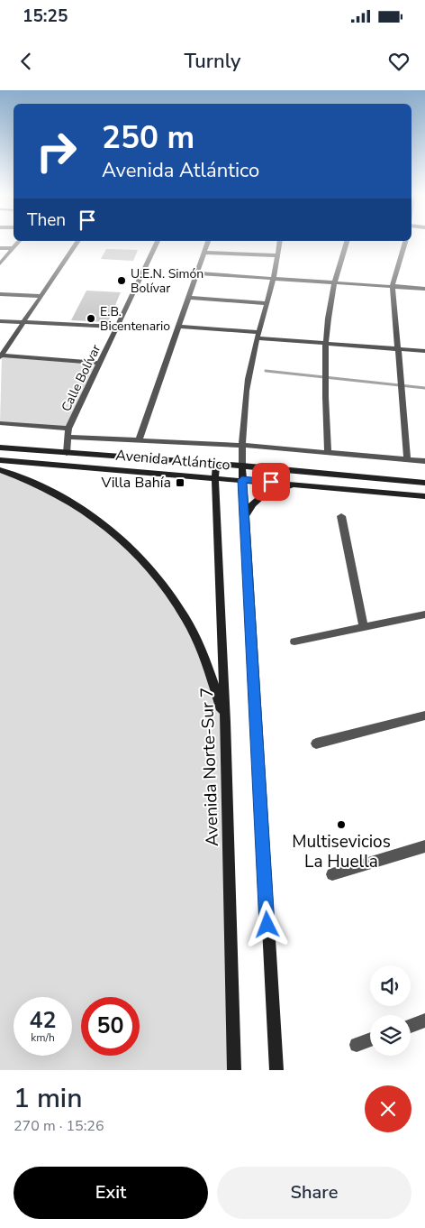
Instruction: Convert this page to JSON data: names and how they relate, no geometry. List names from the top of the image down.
{
  "streets": {
    "main road": ["Avenida Atlántico", "Avenida Norte-Sur 7"],
    "street": ["Calle Bolívar"]
  },
  "crossings": [
    ["Avenida Atlántico", "Avenida Norte-Sur 7"]
  ],
  "places": {
    "other": ["U.E.N. Simón Bolívar", "E.B. Bicentenario", "Multisevicios La Huella"],
    "transit": ["Villa Bahía"]
  },
  "page": {
    "status": "15:25",
    "header": "Turnly",
    "turn": ["250 m", "Avenida Atlántico"],
    "then": "Then",
    "speed": "42 km/h",
    "limit": "50",
    "heading": ["1 min", "270 m · 15:26"],
    "buttons": ["Exit", "Share"]
  }
}
